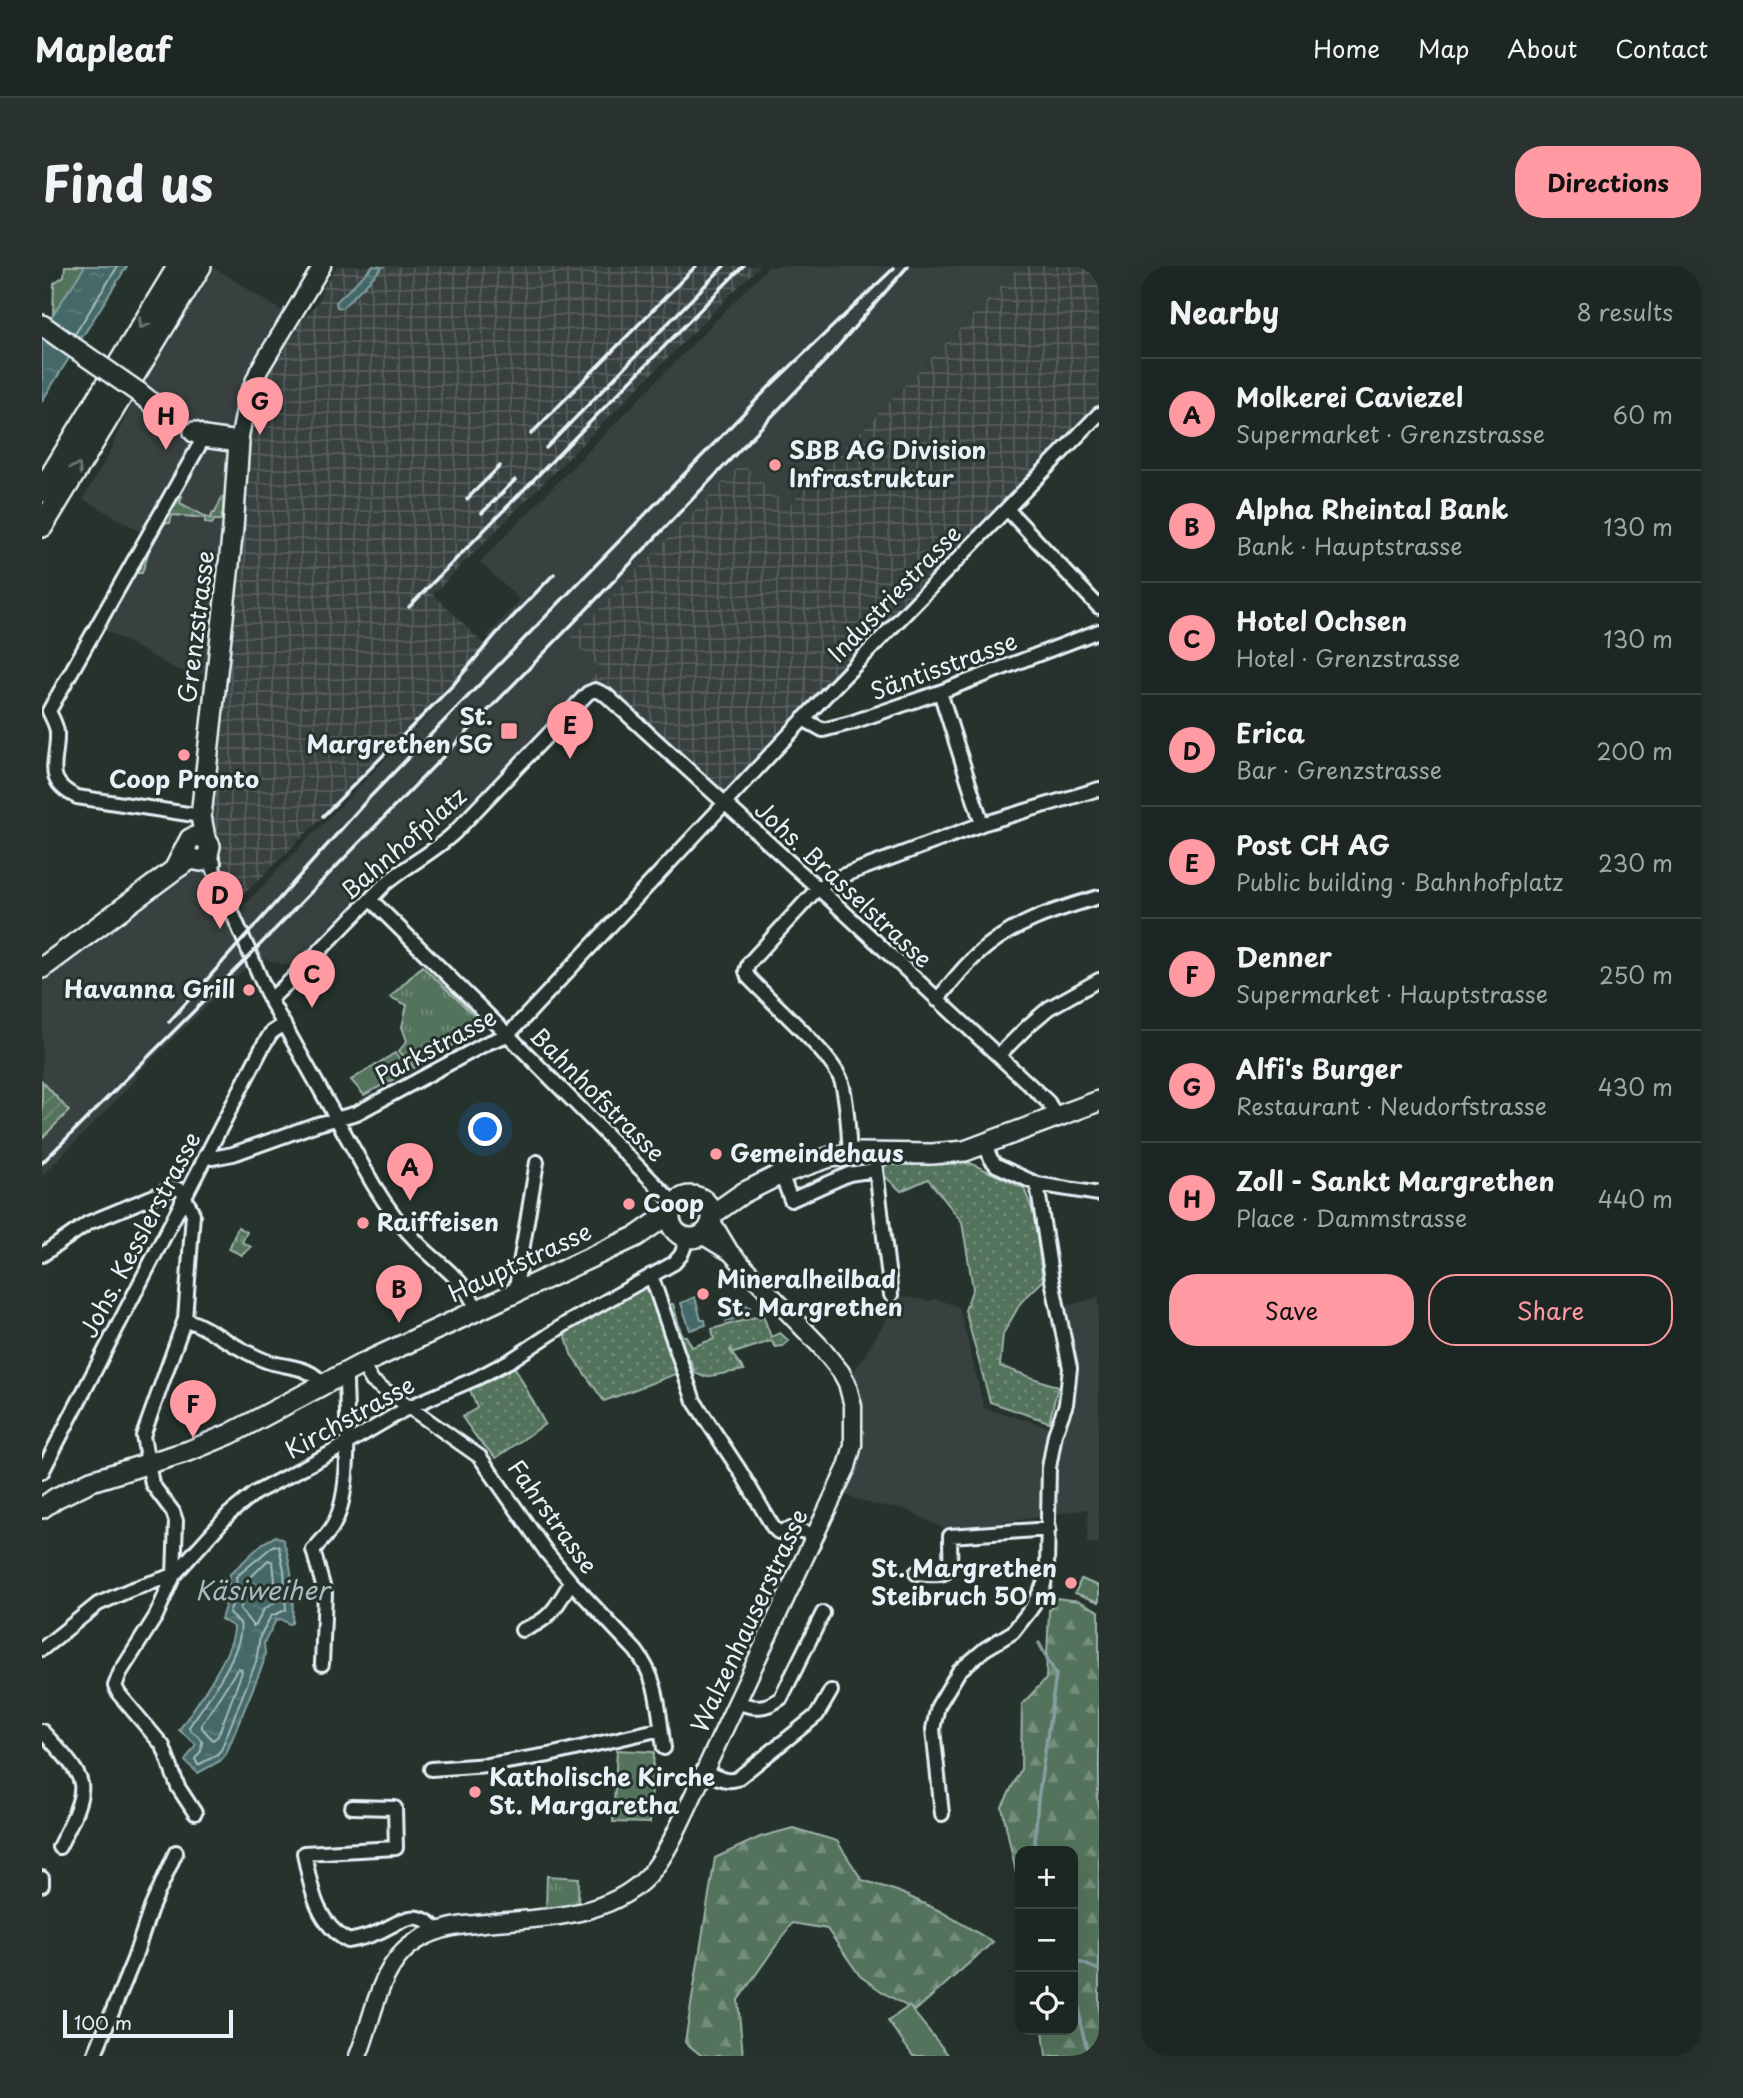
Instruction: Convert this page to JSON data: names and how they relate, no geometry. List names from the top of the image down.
{
  "streets": {
    "main road": ["Grenzstrasse", "Hauptstrasse"],
    "street": [
      "Industriestrasse",
      "Säntisstrasse",
      "Bahnhofplatz",
      "Johs. Brasselstrasse",
      "Parkstrasse",
      "Bahnhofstrasse",
      "Johs. Kesslerstrasse",
      "Kirchstrasse",
      "Fahrstrasse",
      "Walzenhauserstrasse"
    ]
  },
  "crossings": [
    ["Industriestrasse", "Säntisstrasse"],
    ["Industriestrasse", "Johs. Brasselstrasse"],
    ["Industriestrasse", "Parkstrasse"],
    ["Grenzstrasse", "Bahnhofplatz"],
    ["Grenzstrasse", "Parkstrasse"],
    ["Grenzstrasse", "Johs. Kesslerstrasse"],
    ["Grenzstrasse", "Hauptstrasse"],
    ["Bahnhofplatz", "Johs. Brasselstrasse"],
    ["Bahnhofplatz", "Bahnhofstrasse"],
    ["Johs. Brasselstrasse", "Parkstrasse"],
    ["Johs. Brasselstrasse", "Hauptstrasse"],
    ["Parkstrasse", "Bahnhofstrasse"],
    ["Parkstrasse", "Johs. Kesslerstrasse"],
    ["Bahnhofstrasse", "Hauptstrasse"],
    ["Bahnhofstrasse", "Kirchstrasse"],
    ["Bahnhofstrasse", "Walzenhauserstrasse"],
    ["Hauptstrasse", "Kirchstrasse"],
    ["Hauptstrasse", "Fahrstrasse"],
    ["Hauptstrasse", "Walzenhauserstrasse"],
    ["Kirchstrasse", "Fahrstrasse"],
    ["Kirchstrasse", "Walzenhauserstrasse"]
  ],
  "water": ["Käsiweiher"],
  "places": {
    "other": [
      "SBB AG Division Infrastruktur",
      "Coop Pronto",
      "Havanna Grill",
      "Gemeindehaus",
      "Coop",
      "Raiffeisen",
      "Mineralheilbad St. Margrethen",
      "St. Margrethen Steibruch 50 m",
      "Katholische Kirche St. Margaretha"
    ],
    "transit": ["St. Margrethen SG"]
  },
  "scale_bar": "100 m",
  "page": {
    "header": "Mapleaf",
    "nav": [
      "Home",
      "Map",
      "About",
      "Contact"
    ],
    "title": "Find us",
    "buttons": [
      "Directions",
      ["Save", "Share"]
    ],
    "heading": ["Nearby", "8 results"],
    "list": [
      {
        "mark": "A",
        "name": "Molkerei Caviezel",
        "note": "Supermarket · Grenzstrasse",
        "value": "60 m"
      },
      {
        "mark": "B",
        "name": "Alpha Rheintal Bank",
        "note": "Bank · Hauptstrasse",
        "value": "130 m"
      },
      {
        "mark": "C",
        "name": "Hotel Ochsen",
        "note": "Hotel · Grenzstrasse",
        "value": "130 m"
      },
      {
        "mark": "D",
        "name": "Erica",
        "note": "Bar · Grenzstrasse",
        "value": "200 m"
      },
      {
        "mark": "E",
        "name": "Post CH AG",
        "note": "Public building · Bahnhofplatz",
        "value": "230 m"
      },
      {
        "mark": "F",
        "name": "Denner",
        "note": "Supermarket · Hauptstrasse",
        "value": "250 m"
      },
      {
        "mark": "G",
        "name": "Alfi's Burger",
        "note": "Restaurant · Neudorfstrasse",
        "value": "430 m"
      },
      {
        "mark": "H",
        "name": "Zoll - Sankt Margrethen",
        "note": "Place · Dammstrasse",
        "value": "440 m"
      }
    ],
    "pins": [
      "G",
      "H",
      "E",
      "D",
      "C",
      "A",
      "B",
      "F"
    ],
    "map_buttons": ["+", "−"],
    "scale": "100 m"
  }
}
